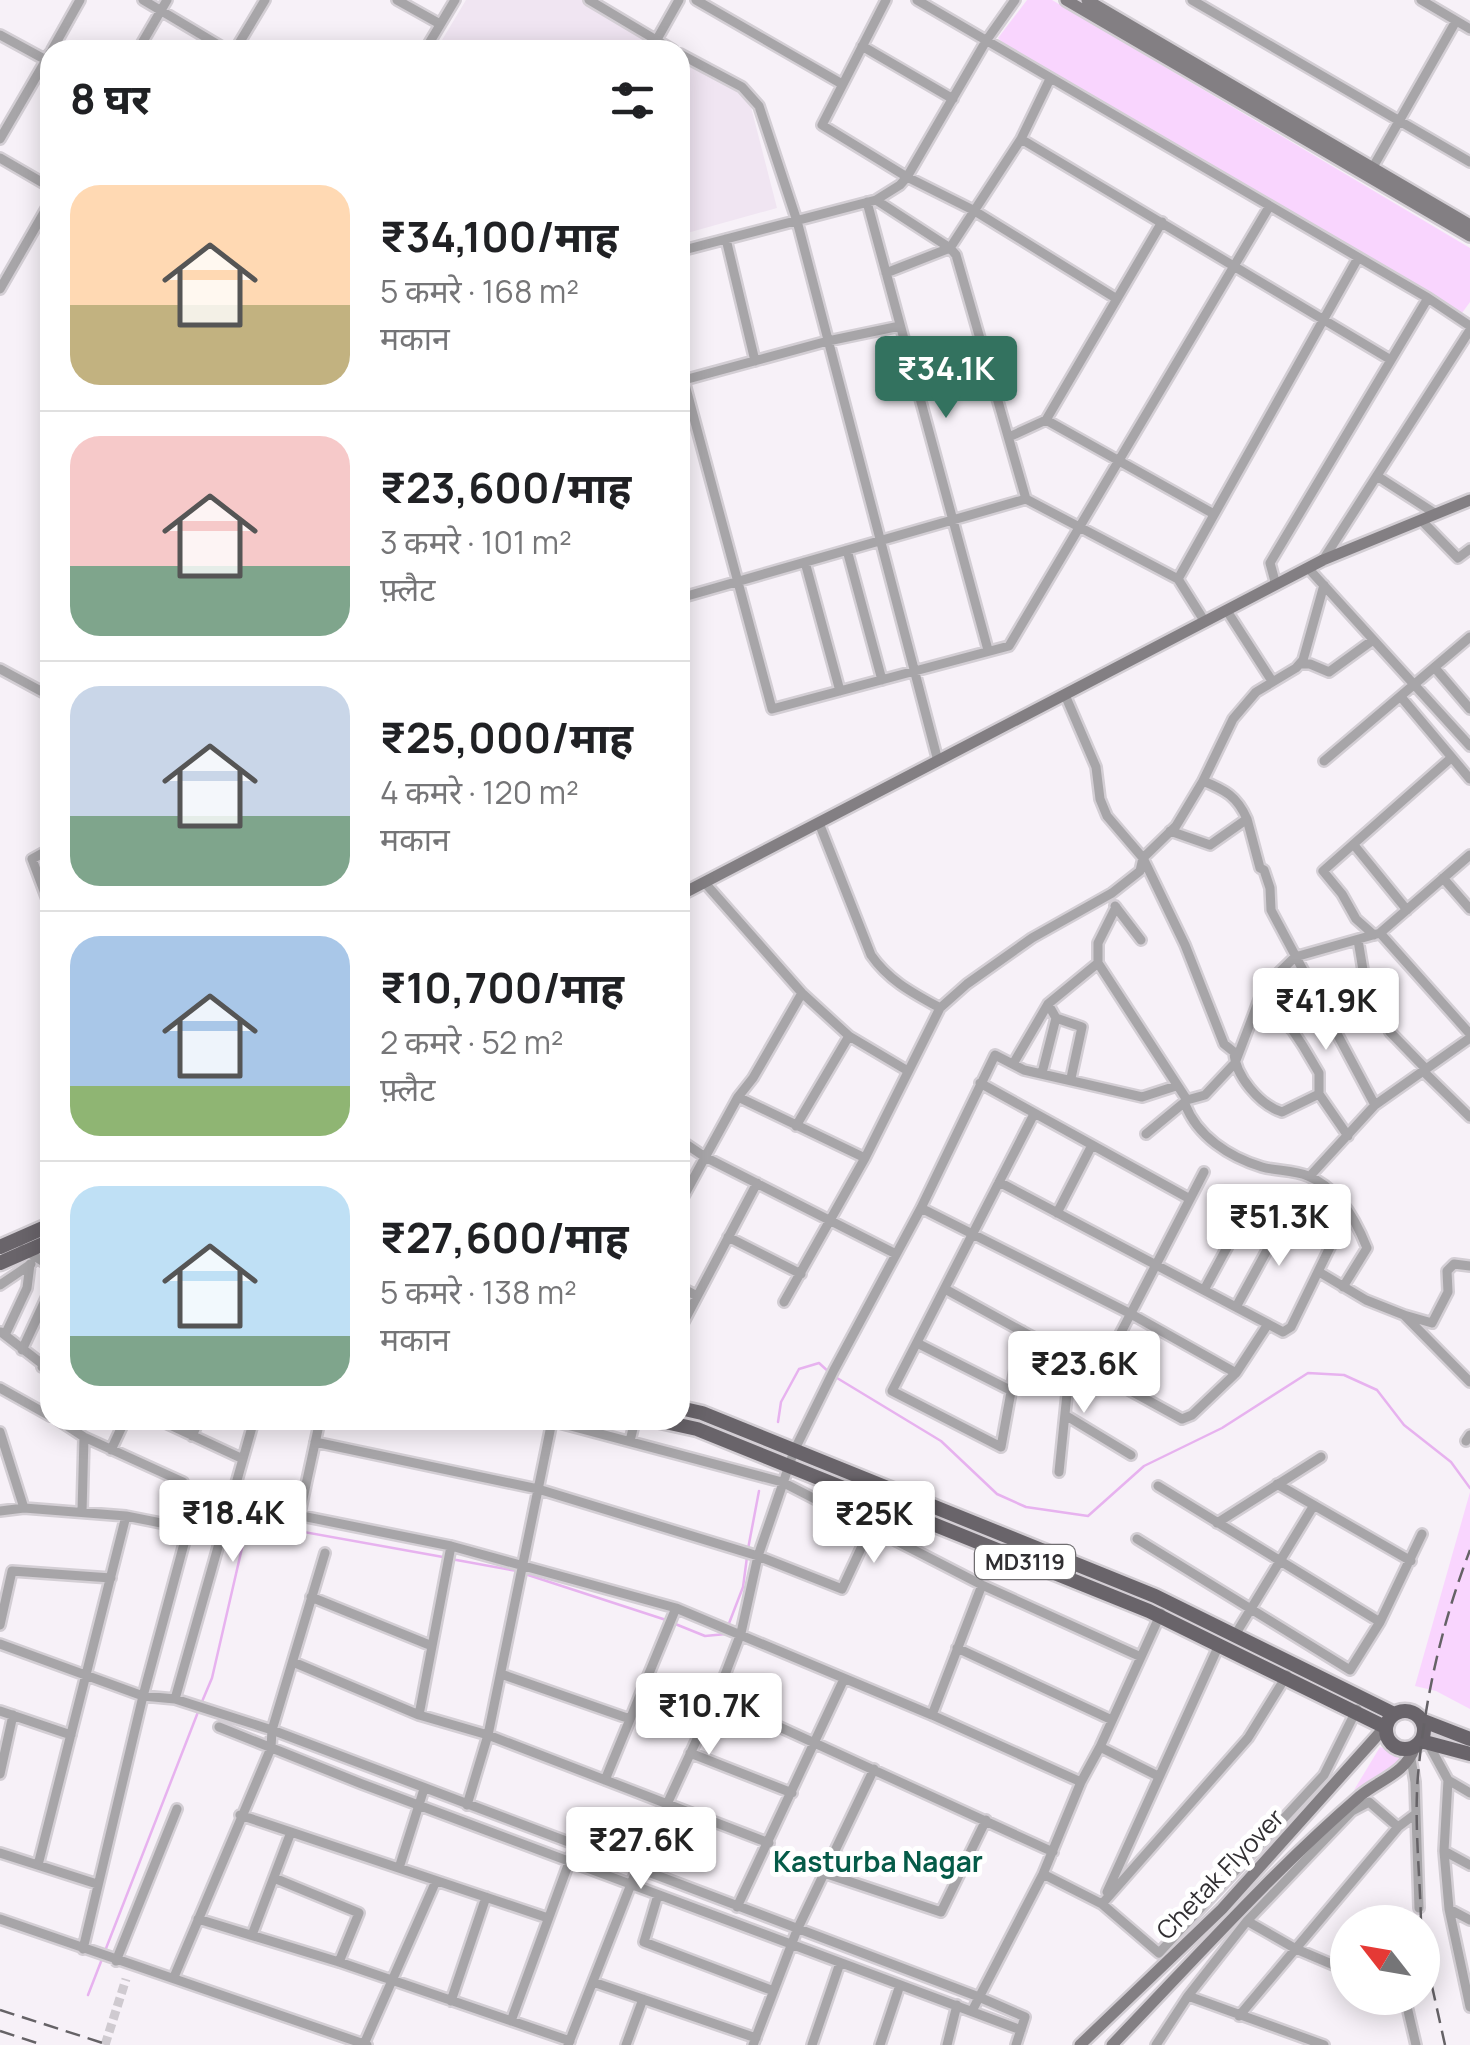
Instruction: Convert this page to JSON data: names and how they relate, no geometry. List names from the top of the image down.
{
  "streets": {
    "main road": ["MD3119"],
    "street": ["Chetak Flyover"]
  },
  "crossings": [
    ["MD3119", "Chetak Flyover"]
  ],
  "districts": ["Kasturba Nagar"],
  "north": "top left",
  "page": {
    "heading": "8 घर",
    "list": [
      {
        "name": "₹34,100/माह",
        "note": "5 कमरे · 168 m² · मकान"
      },
      {
        "name": "₹23,600/माह",
        "note": "3 कमरे · 101 m² · फ़्लैट"
      },
      {
        "name": "₹25,000/माह",
        "note": "4 कमरे · 120 m² · मकान"
      },
      {
        "name": "₹10,700/माह",
        "note": "2 कमरे · 52 m² · फ़्लैट"
      },
      {
        "name": "₹27,600/माह",
        "note": "5 कमरे · 138 m² · मकान"
      }
    ],
    "price": [
      "₹34.1K",
      "₹41.9K",
      "₹51.3K",
      "₹23.6K",
      "₹18.4K",
      "₹25K",
      "₹10.7K",
      "₹27.6K"
    ]
  }
}
